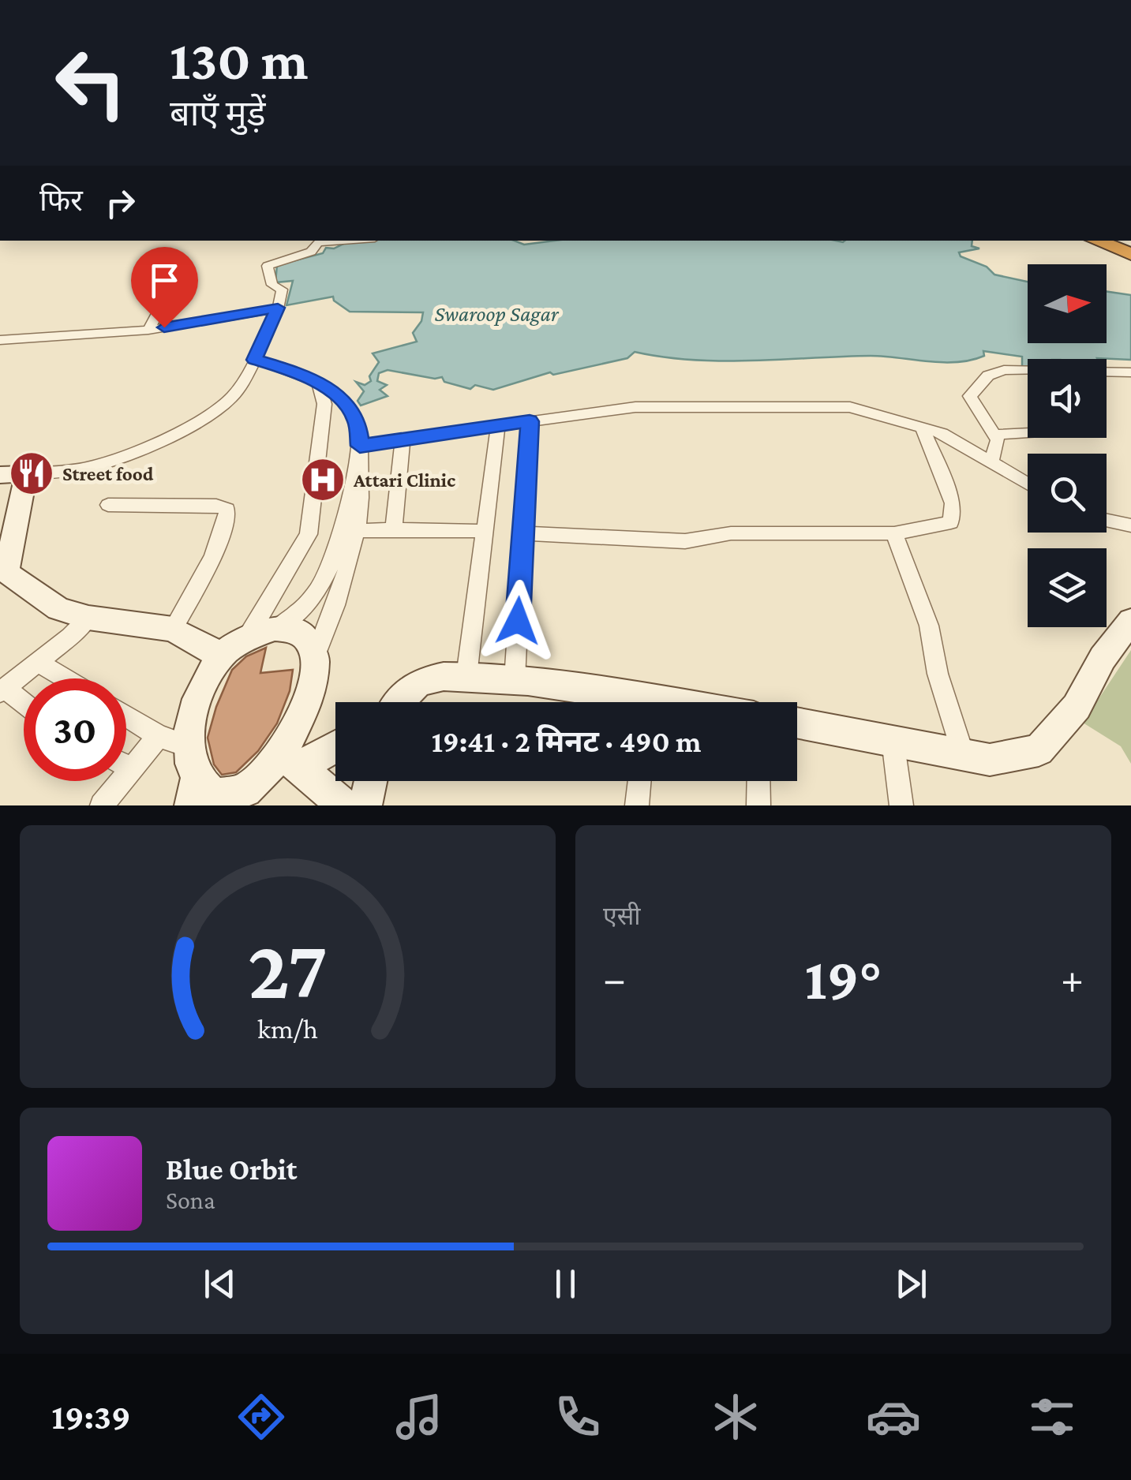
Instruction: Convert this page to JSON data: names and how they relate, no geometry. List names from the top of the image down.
{
  "water": ["Swaroop Sagar"],
  "places": {
    "restaurant": ["Street food"],
    "hospital": ["Attari Clinic"]
  },
  "north": "right",
  "page": {
    "turn": ["130 m", "बाएँ मुड़ें"],
    "then": "फिर",
    "limit": "30",
    "trip": "19:41 · 2 मिनट · 490 m",
    "tile": "एसी",
    "heat": ["−", "19°", "+"],
    "song": ["Blue Orbit", "Sona"],
    "tabs": "19:39",
    "gauge": ["27", "km/h"]
  }
}
